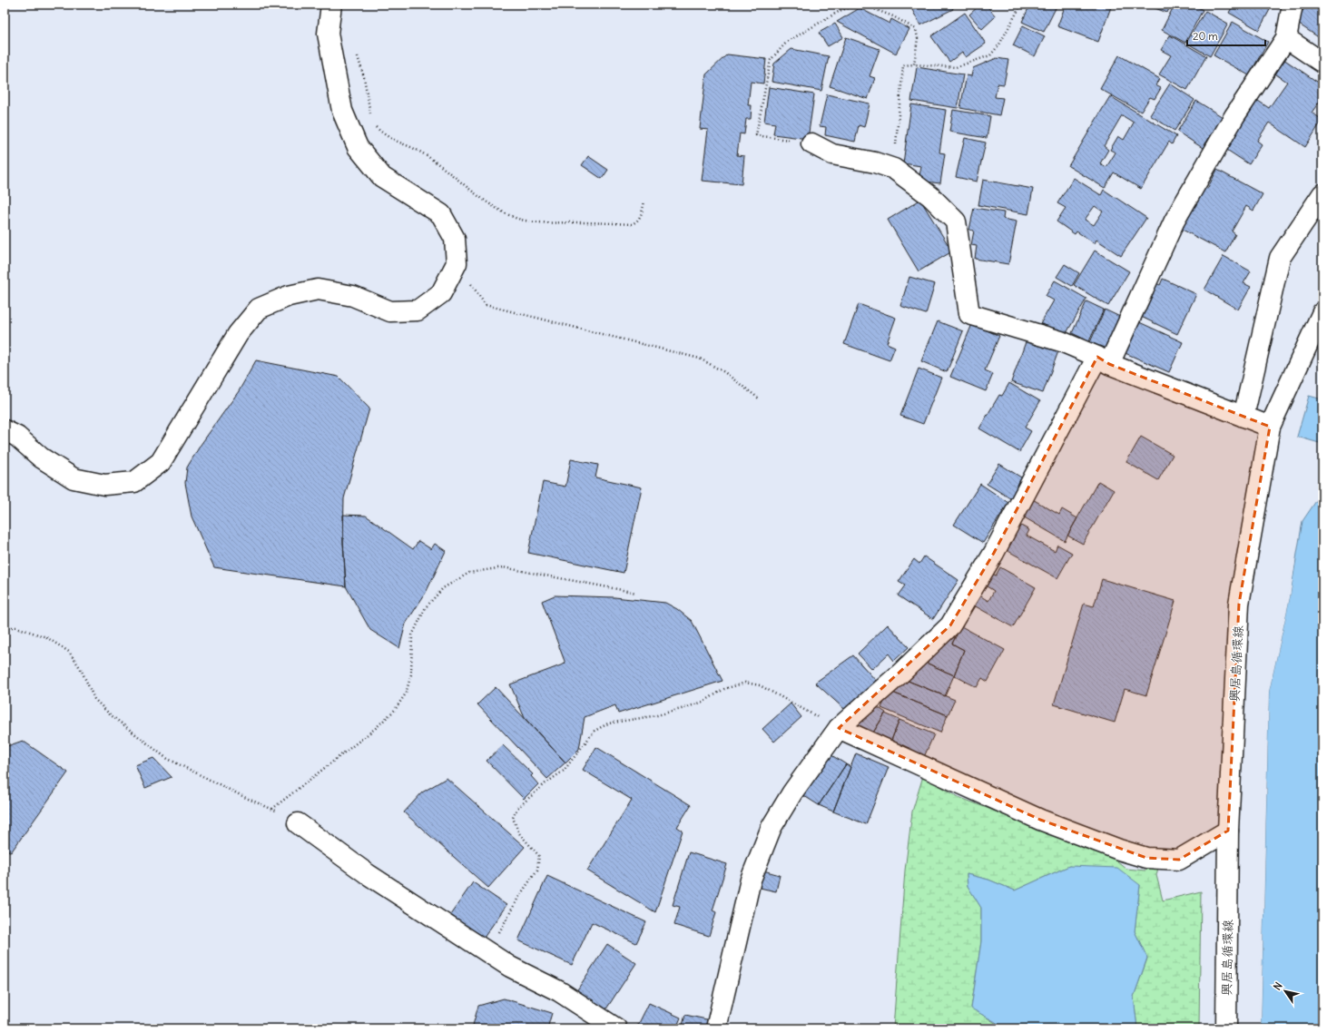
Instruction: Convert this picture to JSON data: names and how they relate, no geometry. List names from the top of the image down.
{
  "streets": {
    "street": ["興居島循環線"]
  },
  "scale_bar": "20 m",
  "north": "top left"
}
